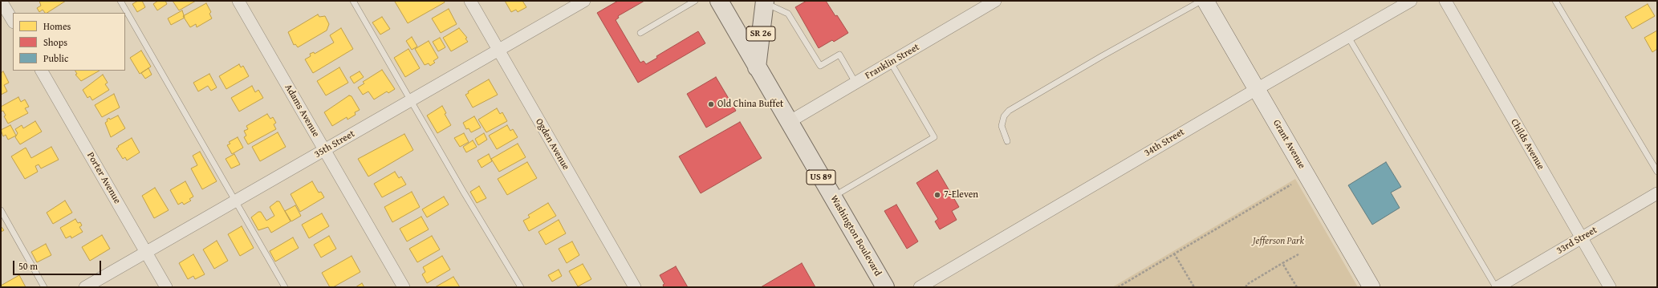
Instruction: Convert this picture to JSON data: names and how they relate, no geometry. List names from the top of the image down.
{
  "streets": {
    "main road": ["SR 26", "US 89", "Washington Boulevard"],
    "street": [
      "Franklin Street",
      "Adams Avenue",
      "34th Street",
      "35th Street",
      "Ogden Avenue",
      "Grant Avenue",
      "Childs Avenue",
      "Porter Avenue",
      "33rd Street"
    ]
  },
  "crossings": [
    ["SR 26", "Washington Boulevard"],
    ["Franklin Street", "Washington Boulevard"],
    ["Adams Avenue", "35th Street"],
    ["34th Street", "Grant Avenue"],
    ["35th Street", "Ogden Avenue"],
    ["35th Street", "Porter Avenue"],
    ["Childs Avenue", "33rd Street"]
  ],
  "parks": ["Jefferson Park"],
  "places": ["Old China Buffet", "7-Eleven"],
  "legend": ["Homes", "Shops", "Public"],
  "scale_bar": "50 m"
}
